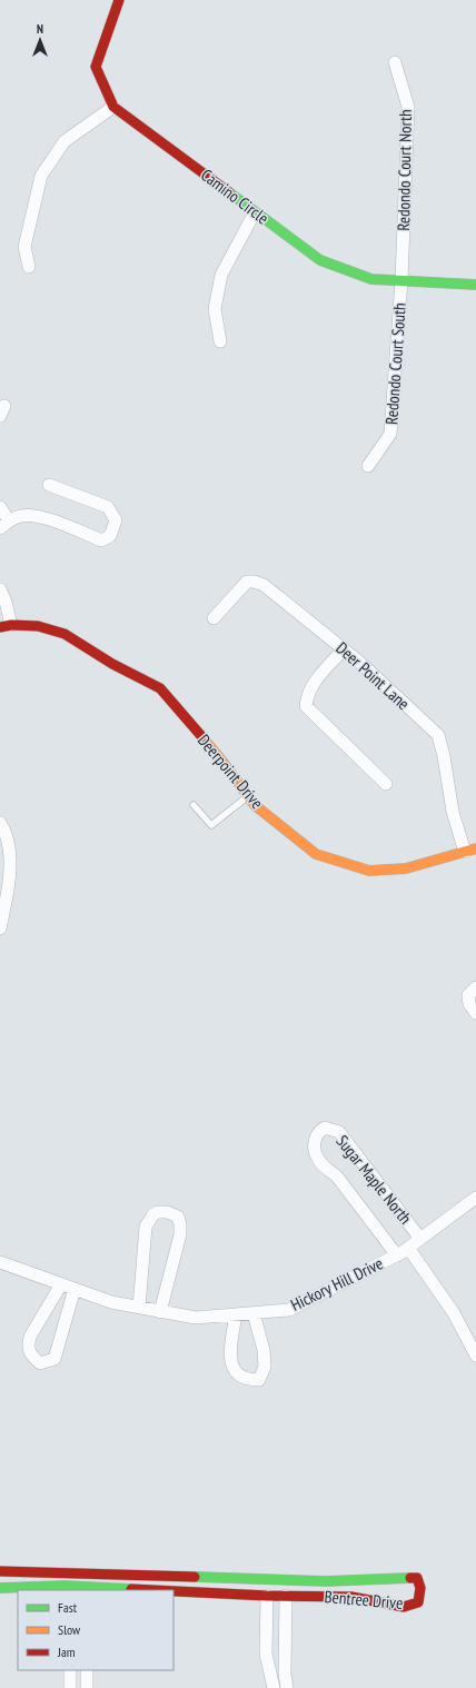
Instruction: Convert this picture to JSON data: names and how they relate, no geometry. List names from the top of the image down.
{
  "streets": {
    "street": [
      "Redondo Court North",
      "Camino Circle",
      "Redondo Court South",
      "Deer Point Lane",
      "Deerpoint Drive",
      "Sugar Maple North",
      "Hickory Hill Drive",
      "Bentree Drive"
    ]
  },
  "crossings": [
    ["Redondo Court North", "Camino Circle"],
    ["Redondo Court North", "Redondo Court South"],
    ["Camino Circle", "Redondo Court South"],
    ["Deer Point Lane", "Deerpoint Drive"],
    ["Sugar Maple North", "Hickory Hill Drive"]
  ],
  "legend": ["Fast", "Slow", "Jam"],
  "north": "top"
}
